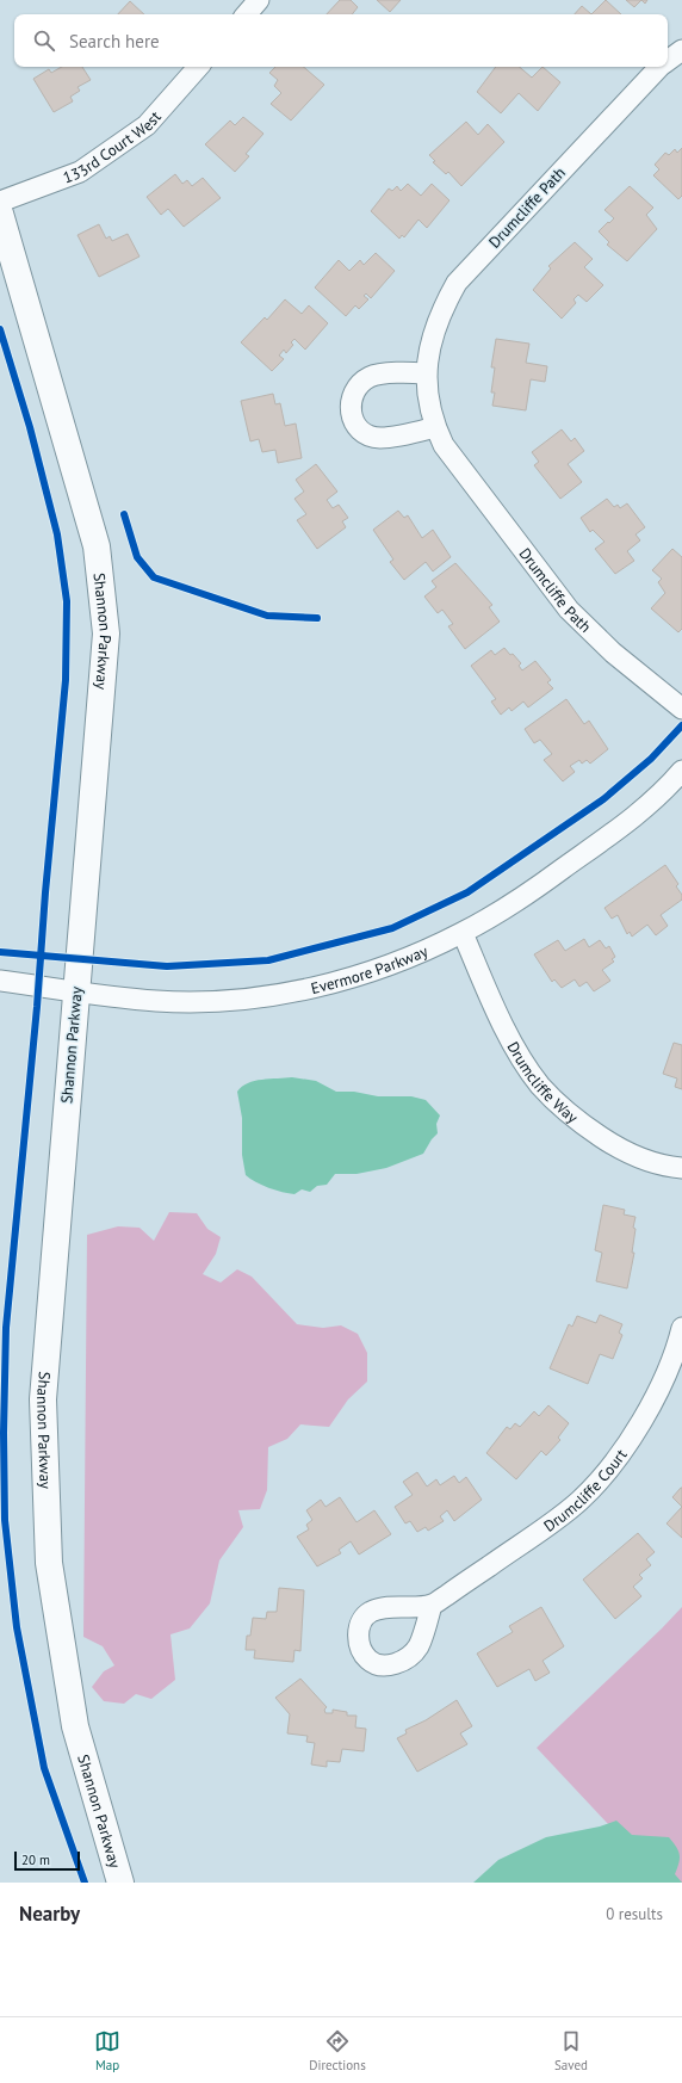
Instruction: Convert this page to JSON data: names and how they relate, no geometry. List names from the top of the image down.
{
  "streets": {
    "street": [
      "133rd Court West",
      "Drumcliffe Path",
      "Shannon Parkway",
      "Evermore Parkway",
      "Drumcliffe Way",
      "Drumcliffe Court"
    ]
  },
  "crossings": [
    ["Shannon Parkway", "Evermore Parkway"],
    ["Evermore Parkway", "Drumcliffe Way"]
  ],
  "scale_bar": "20 m",
  "page": {
    "search": "Search here",
    "scale": "20 m",
    "heading": ["Nearby", "0 results"],
    "nav": ["Map", "Directions", "Saved"]
  }
}
